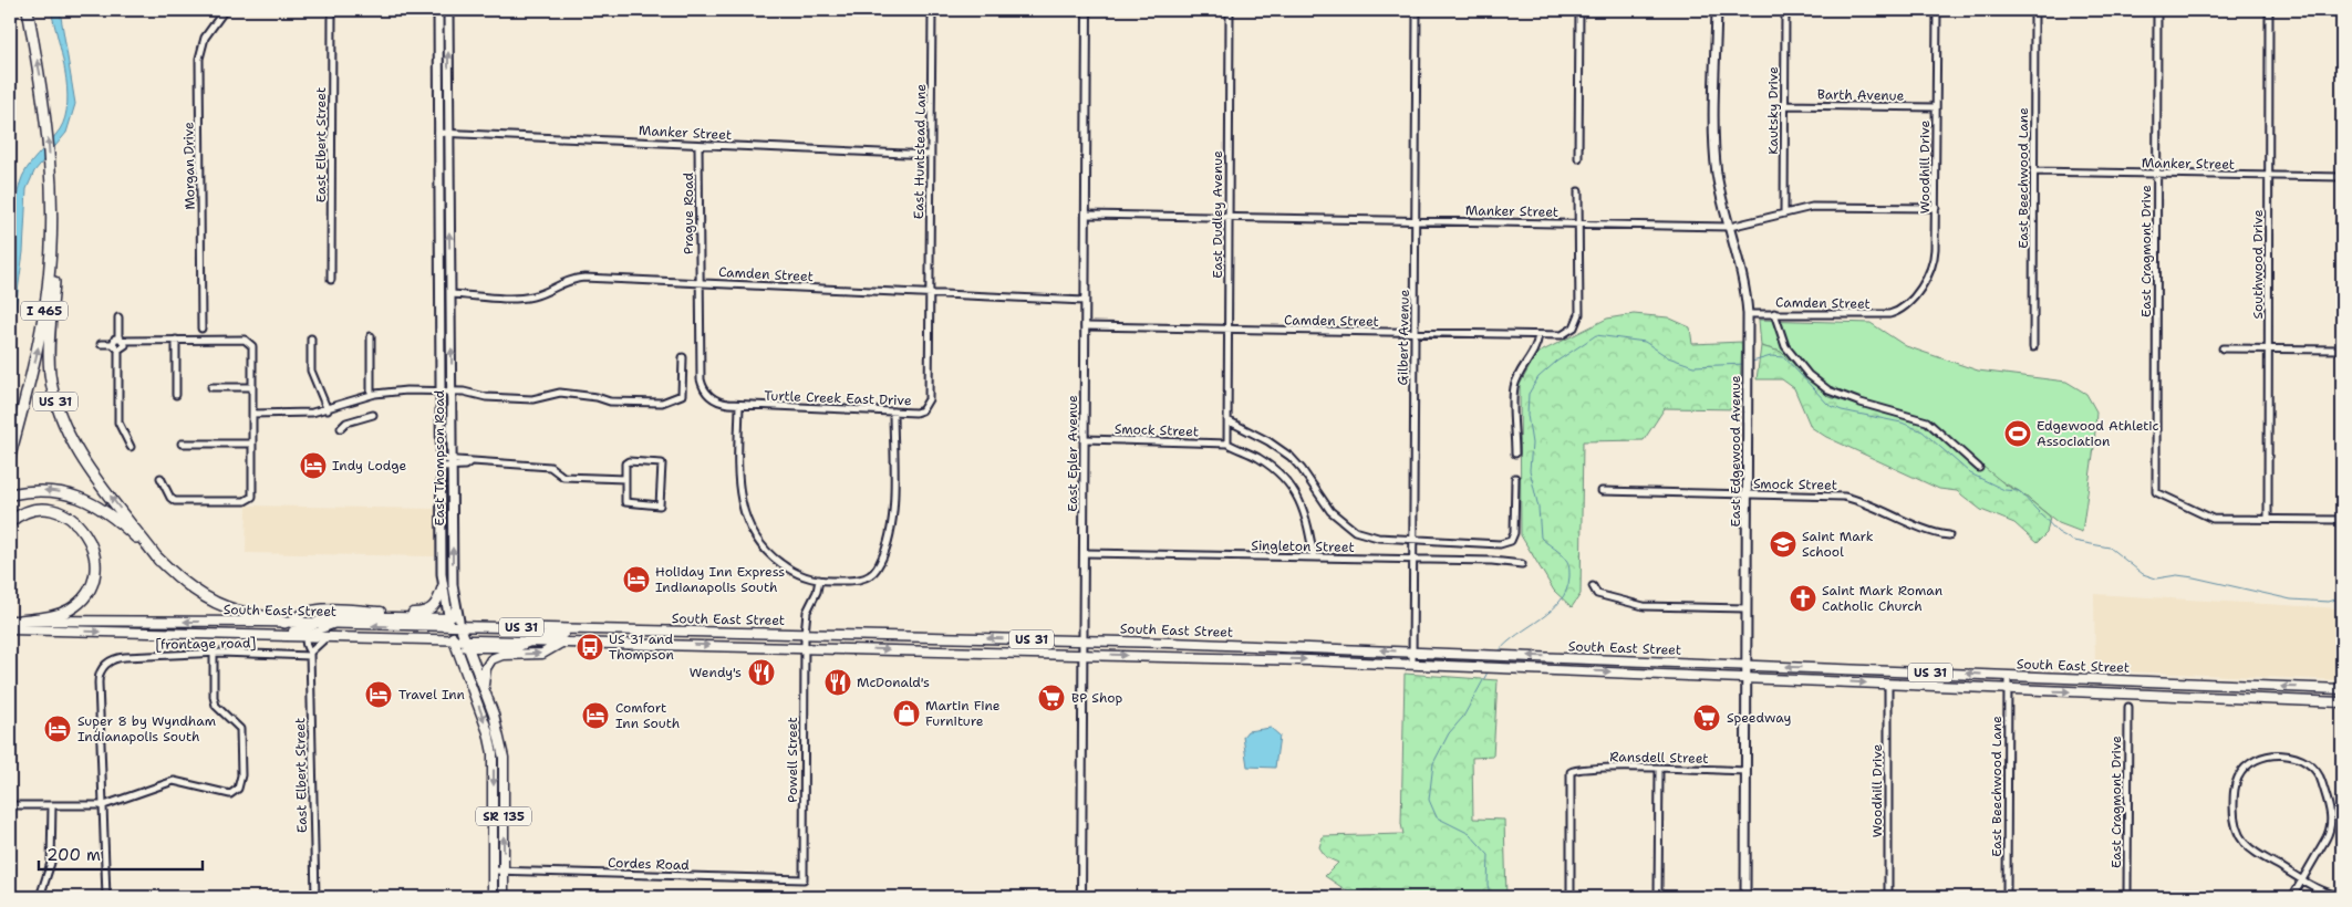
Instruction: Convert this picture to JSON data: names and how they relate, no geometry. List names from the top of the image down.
{
  "streets": {
    "highway": ["I 465", "US 31"],
    "main road": [
      "East Edgewood Avenue",
      "East Thompson Road",
      "South East Street",
      "SR 135"
    ],
    "street": [
      "Barth Avenue",
      "Kautsky Drive",
      "Manker Street",
      "East Elbert Street",
      "East Huntstead Lane",
      "Morgan Drive",
      "Woodhill Drive",
      "East Beechwood Lane",
      "Prague Road",
      "East Dudley Avenue",
      "East Cragmont Drive",
      "Southwood Drive",
      "Camden Street",
      "Gilbert Avenue",
      "Turtle Creek East Drive",
      "Smock Street",
      "East Epler Avenue",
      "Singleton Street",
      "[frontage road]",
      "Ransdell Street",
      "Powell Street",
      "Cordes Road"
    ]
  },
  "crossings": [
    ["Barth Avenue", "Kautsky Drive"],
    ["Barth Avenue", "Woodhill Drive"],
    ["Kautsky Drive", "Manker Street"],
    ["Manker Street", "East Huntstead Lane"],
    ["Manker Street", "Woodhill Drive"],
    ["Manker Street", "East Beechwood Lane"],
    ["Manker Street", "Prague Road"],
    ["Manker Street", "East Dudley Avenue"],
    ["Manker Street", "East Cragmont Drive"],
    ["Manker Street", "Southwood Drive"],
    ["Manker Street", "Camden Street"],
    ["Manker Street", "Gilbert Avenue"],
    ["Manker Street", "East Edgewood Avenue"],
    ["Manker Street", "East Epler Avenue"],
    ["Manker Street", "East Thompson Road"],
    ["East Elbert Street", "South East Street"],
    ["East Elbert Street", "[frontage road]"],
    ["East Huntstead Lane", "Camden Street"],
    ["East Huntstead Lane", "Turtle Creek East Drive"],
    ["Woodhill Drive", "Camden Street"],
    ["Woodhill Drive", "South East Street"],
    ["East Beechwood Lane", "South East Street"],
    ["Prague Road", "Camden Street"],
    ["Prague Road", "Turtle Creek East Drive"],
    ["East Dudley Avenue", "Camden Street"],
    ["East Dudley Avenue", "Smock Street"],
    ["East Cragmont Drive", "Southwood Drive"],
    ["Camden Street", "Gilbert Avenue"],
    ["Camden Street", "Turtle Creek East Drive"],
    ["Camden Street", "East Edgewood Avenue"],
    ["Camden Street", "East Epler Avenue"],
    ["Camden Street", "East Thompson Road"],
    ["I 465", "US 31"],
    ["Gilbert Avenue", "Singleton Street"],
    ["Gilbert Avenue", "South East Street"],
    ["US 31", "South East Street"],
    ["Smock Street", "East Edgewood Avenue"],
    ["Smock Street", "East Epler Avenue"],
    ["East Edgewood Avenue", "South East Street"],
    ["East Edgewood Avenue", "Ransdell Street"],
    ["East Epler Avenue", "Singleton Street"],
    ["East Epler Avenue", "South East Street"],
    ["East Thompson Road", "South East Street"],
    ["East Thompson Road", "Cordes Road"],
    ["South East Street", "Powell Street"],
    ["Powell Street", "Cordes Road"]
  ],
  "places": {
    "sports": ["Edgewood Athletic Association"],
    "hotel": [
      "Indy Lodge",
      "Holiday Inn Express Indianapolis South",
      "Travel Inn",
      "Comfort Inn South",
      "Super 8 by Wyndham Indianapolis South"
    ],
    "school or university": ["Saint Mark School"],
    "church": ["Saint Mark Roman Catholic Church"],
    "bus stop": ["US 31 and Thompson"],
    "restaurant": ["Wendy's", "McDonald's"],
    "supermarket": ["BP Shop", "Speedway"],
    "shop": ["Martin Fine Furniture"]
  },
  "scale_bar": "200 m"
}
